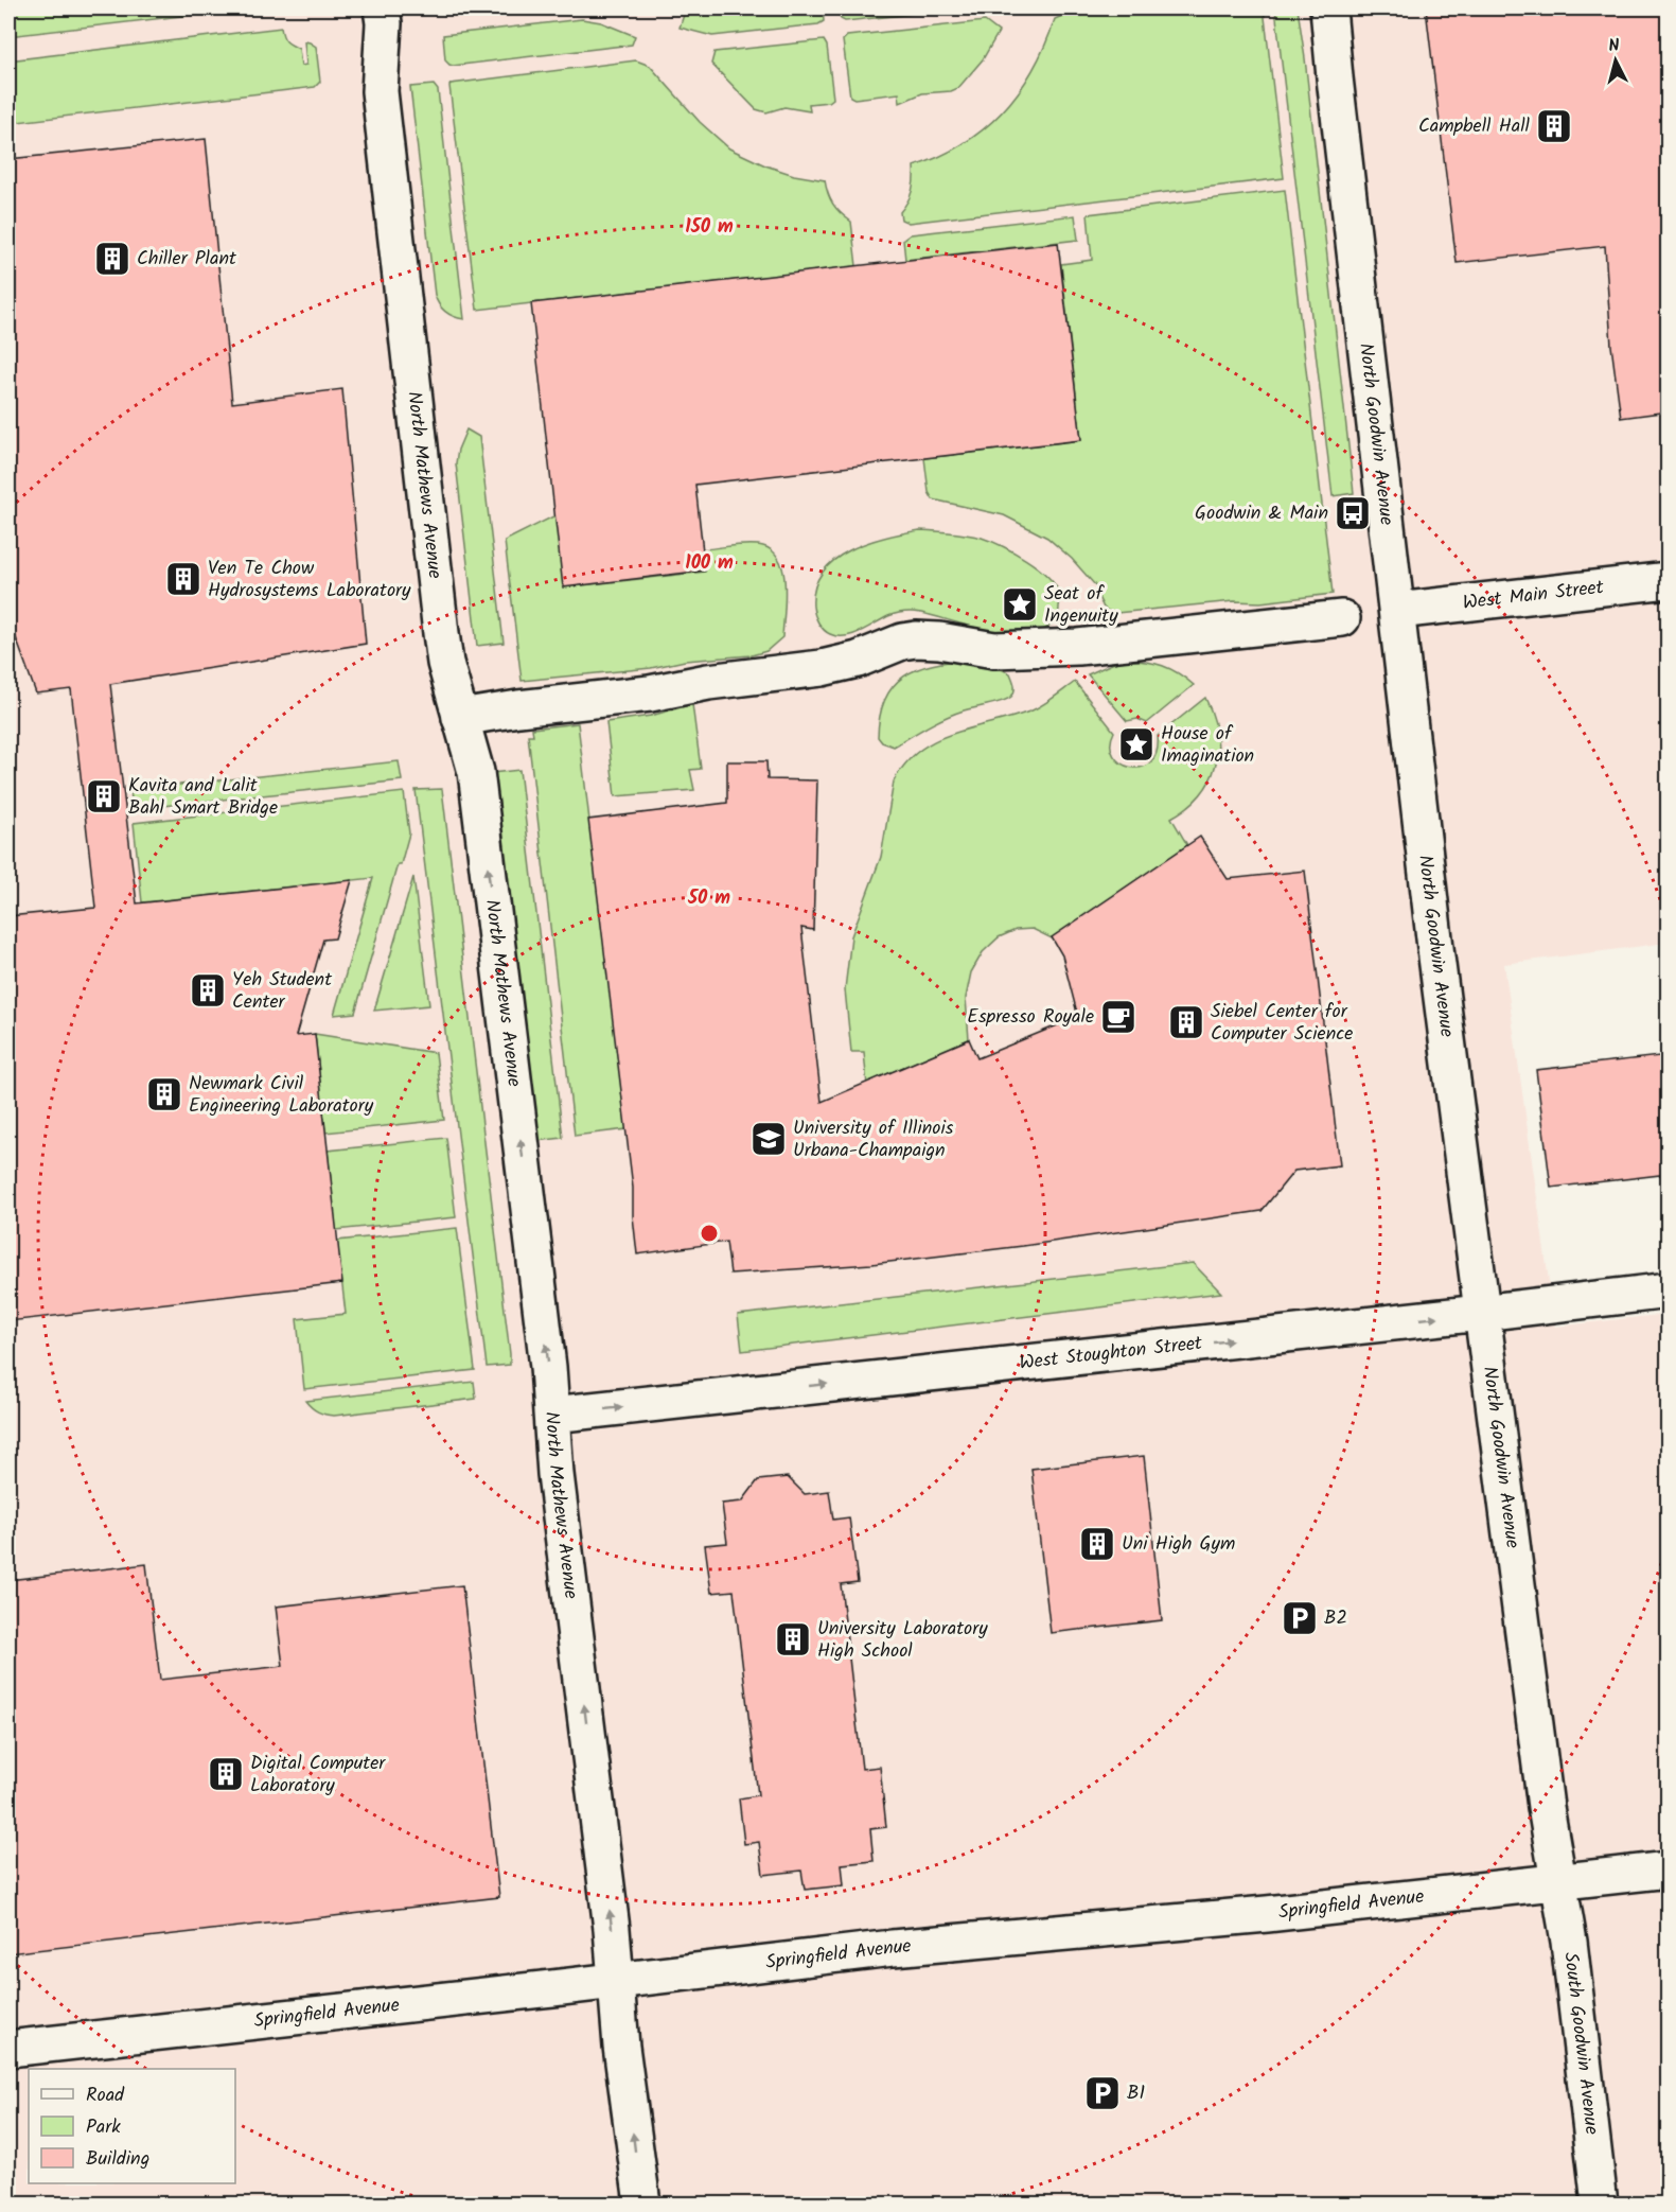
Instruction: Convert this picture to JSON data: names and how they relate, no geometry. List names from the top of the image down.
{
  "streets": {
    "street": [
      "North Goodwin Avenue",
      "North Mathews Avenue",
      "West Main Street",
      "West Stoughton Street",
      "Springfield Avenue",
      "South Goodwin Avenue"
    ]
  },
  "crossings": [
    ["North Goodwin Avenue", "West Main Street"],
    ["North Goodwin Avenue", "West Stoughton Street"],
    ["North Goodwin Avenue", "Springfield Avenue"],
    ["North Goodwin Avenue", "South Goodwin Avenue"],
    ["North Mathews Avenue", "West Stoughton Street"],
    ["North Mathews Avenue", "Springfield Avenue"],
    ["Springfield Avenue", "South Goodwin Avenue"]
  ],
  "one_way": ["North Mathews Avenue", "West Stoughton Street"],
  "places": {
    "building": [
      "Campbell Hall",
      "Chiller Plant",
      "Ven Te Chow Hydrosystems Laboratory",
      "Kavita and Lalit Bahl Smart Bridge",
      "Yeh Student Center",
      "Siebel Center for Computer Science",
      "Newmark Civil Engineering Laboratory",
      "Uni High Gym",
      "University Laboratory High School",
      "Digital Computer Laboratory"
    ],
    "bus stop": ["Goodwin & Main"],
    "place": ["Seat of Ingenuity", "House of Imagination"],
    "cafe": ["Espresso Royale"],
    "school or university": ["University of Illinois Urbana-Champaign"],
    "parking": ["B2", "B1"]
  },
  "legend": ["Road", "Park", "Building"],
  "north": "top",
  "rings": ["150 m", "100 m", "50 m"]
}
